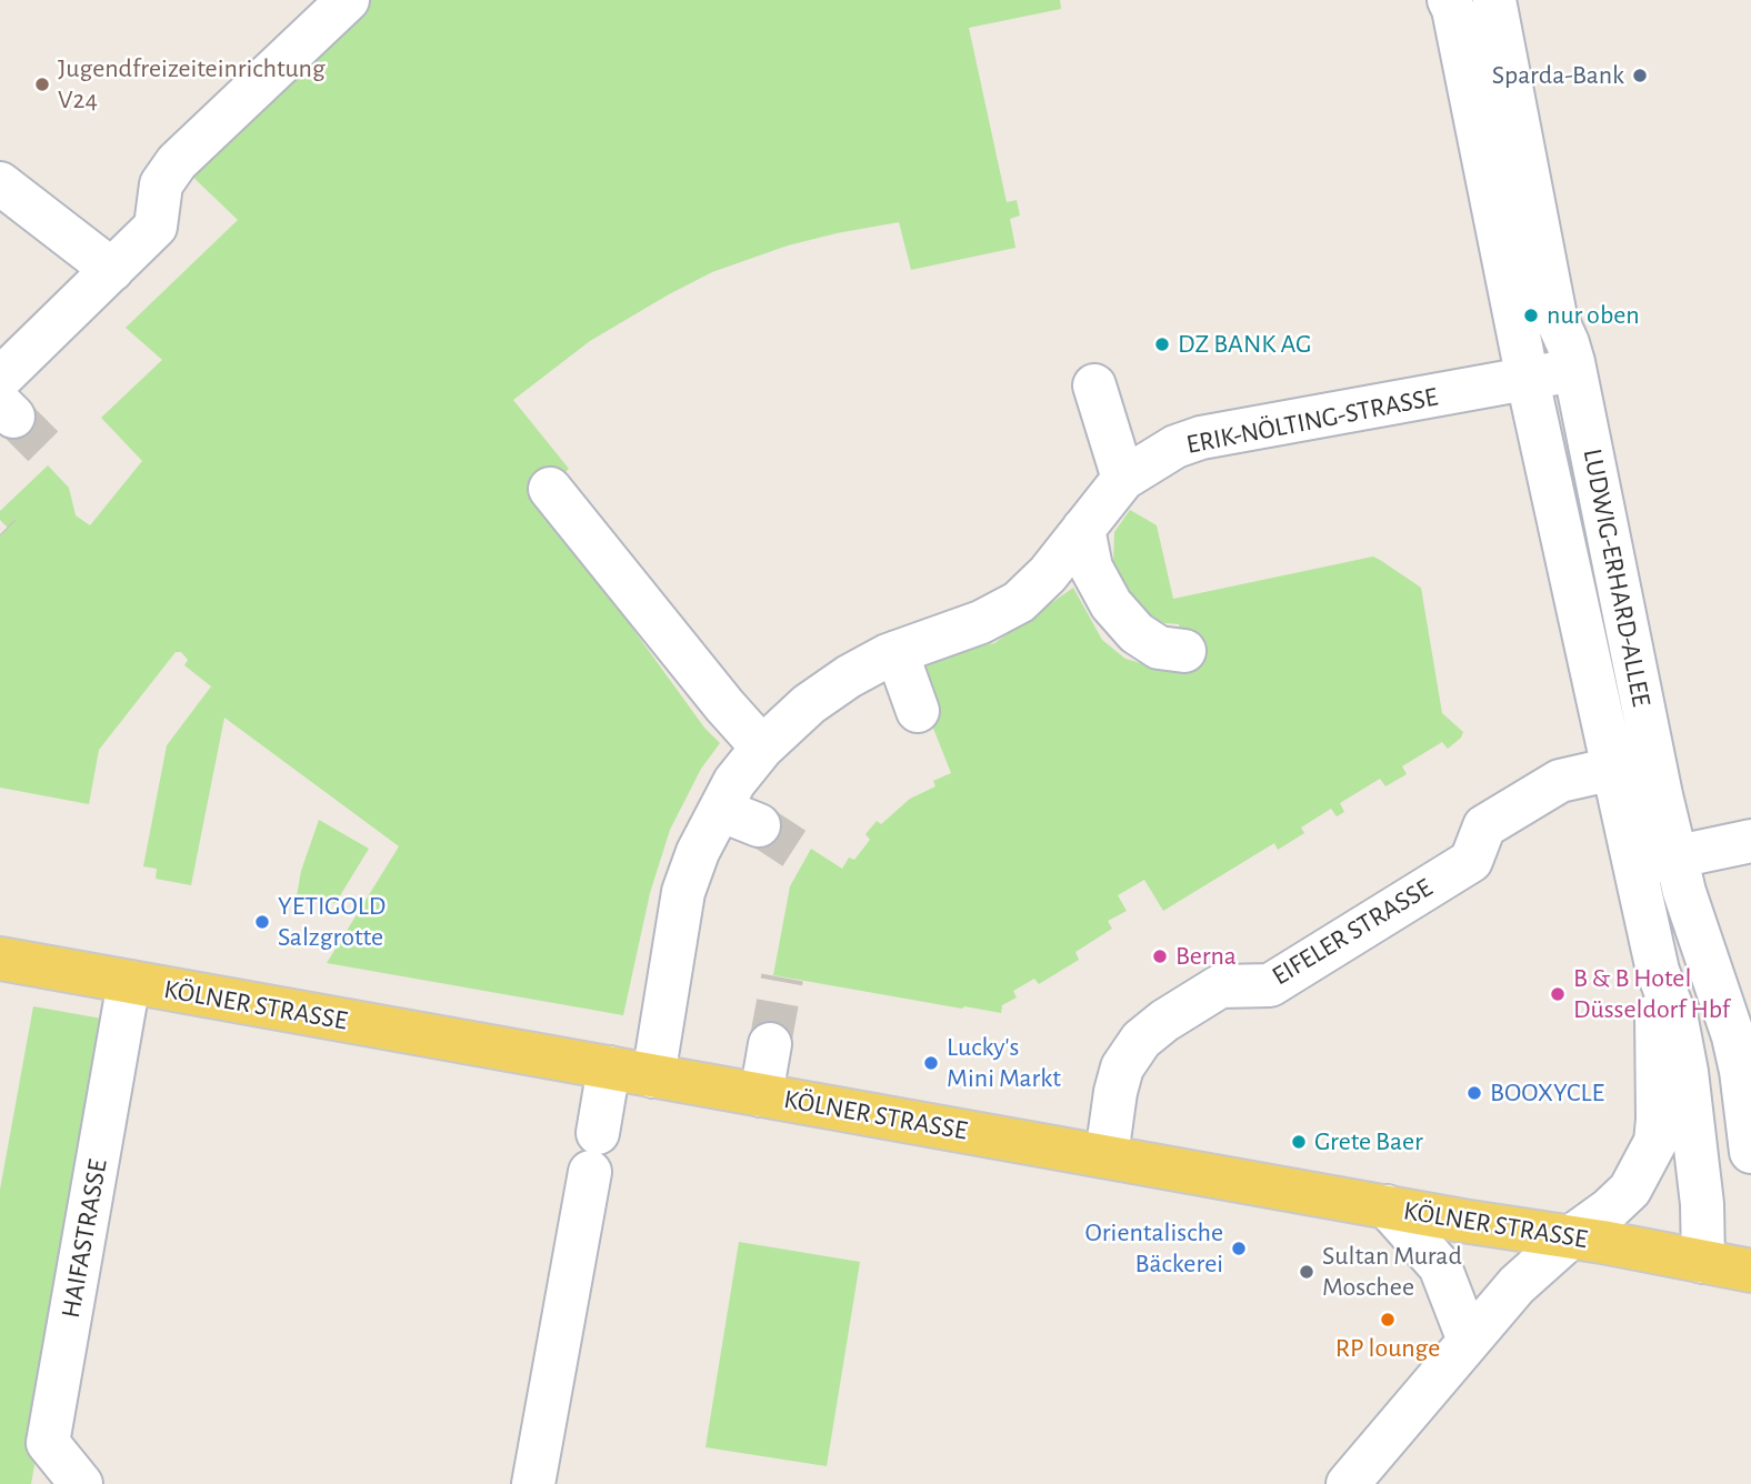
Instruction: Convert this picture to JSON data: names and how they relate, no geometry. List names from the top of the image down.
{
  "streets": {
    "main road": ["KÖLNER STRASSE"],
    "street": [
      "ERIK-NÖLTING-STRASSE",
      "LUDWIG-ERHARD-ALLEE",
      "EIFELER STRASSE",
      "HAIFASTRASSE"
    ]
  },
  "crossings": [
    ["ERIK-NÖLTING-STRASSE", "LUDWIG-ERHARD-ALLEE"],
    ["ERIK-NÖLTING-STRASSE", "KÖLNER STRASSE"],
    ["LUDWIG-ERHARD-ALLEE", "EIFELER STRASSE"],
    ["LUDWIG-ERHARD-ALLEE", "KÖLNER STRASSE"],
    ["EIFELER STRASSE", "KÖLNER STRASSE"],
    ["KÖLNER STRASSE", "HAIFASTRASSE"]
  ],
  "places": [
    "Sparda-Bank",
    "Jugendfreizeiteinrichtung V24",
    "nur oben",
    "DZ BANK AG",
    "YETIGOLD Salzgrotte",
    "Berna",
    "B & B Hotel Düsseldorf Hbf",
    "Lucky's Mini Markt",
    "BOOXYCLE",
    "Grete Baer",
    "Orientalische Bäckerei",
    "Sultan Murad Moschee",
    "RP lounge"
  ]
}
